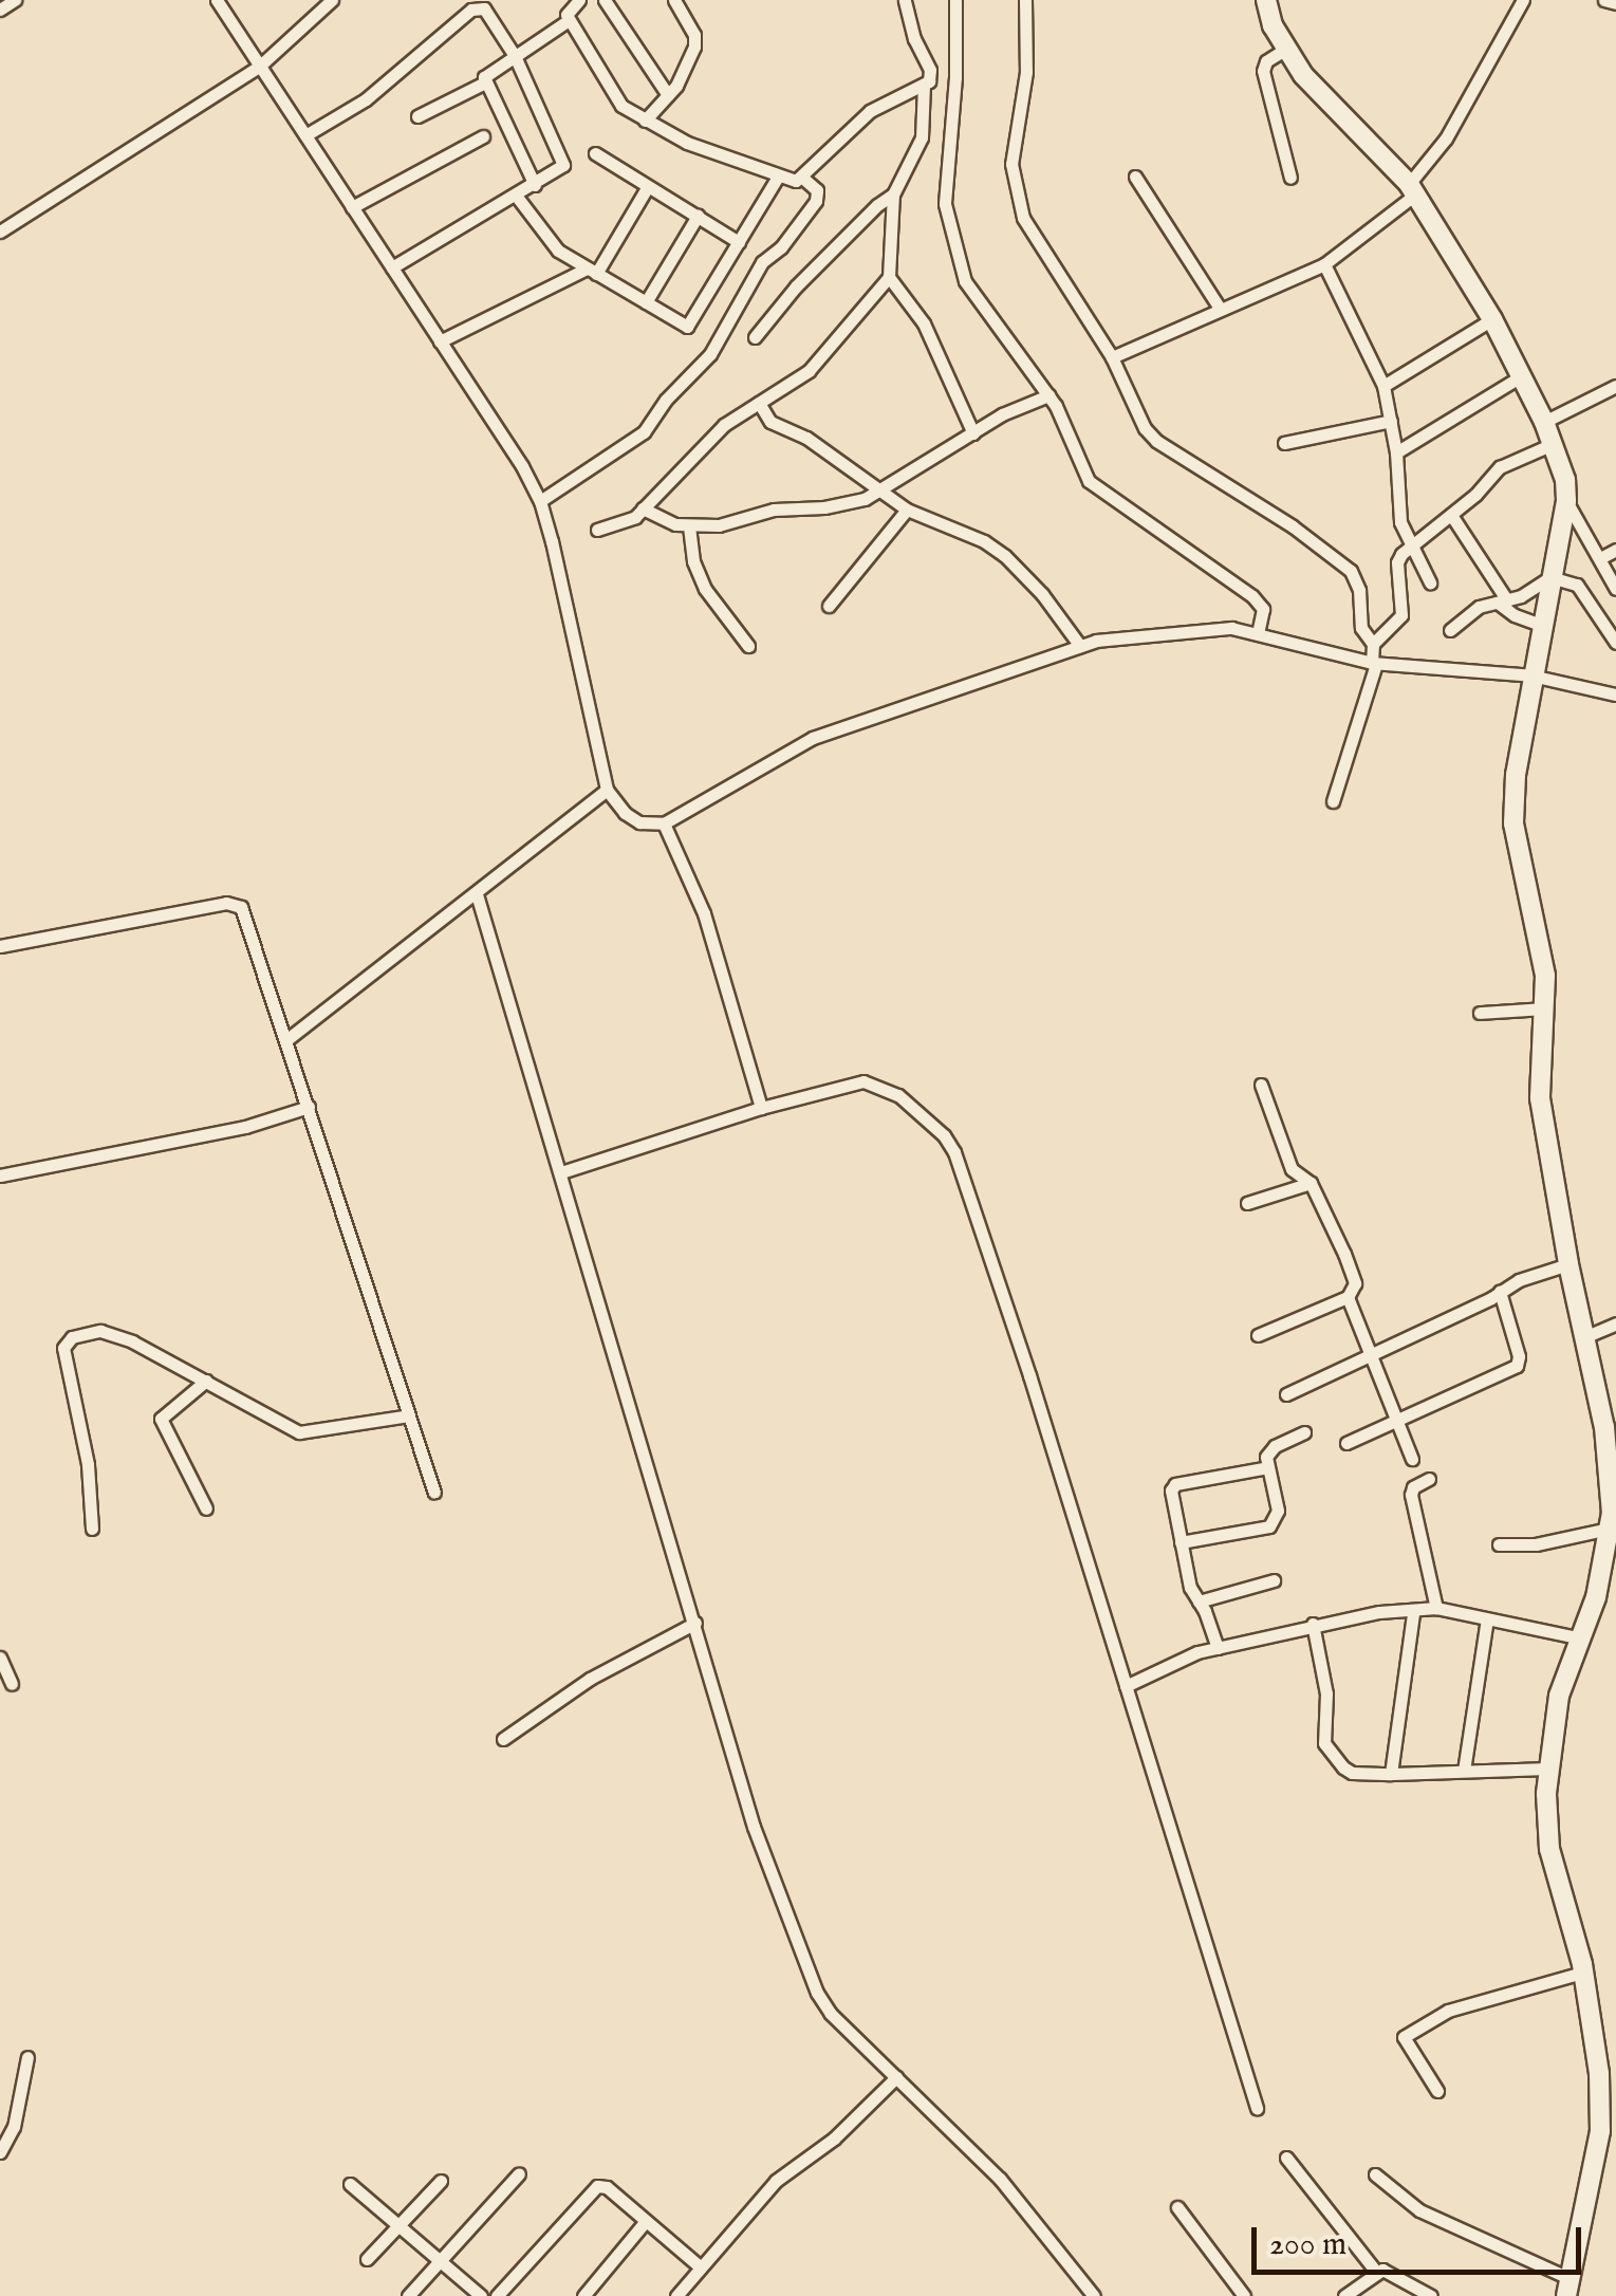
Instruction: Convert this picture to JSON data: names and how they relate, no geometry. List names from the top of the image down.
{
  "scale_bar": "200 m"
}
